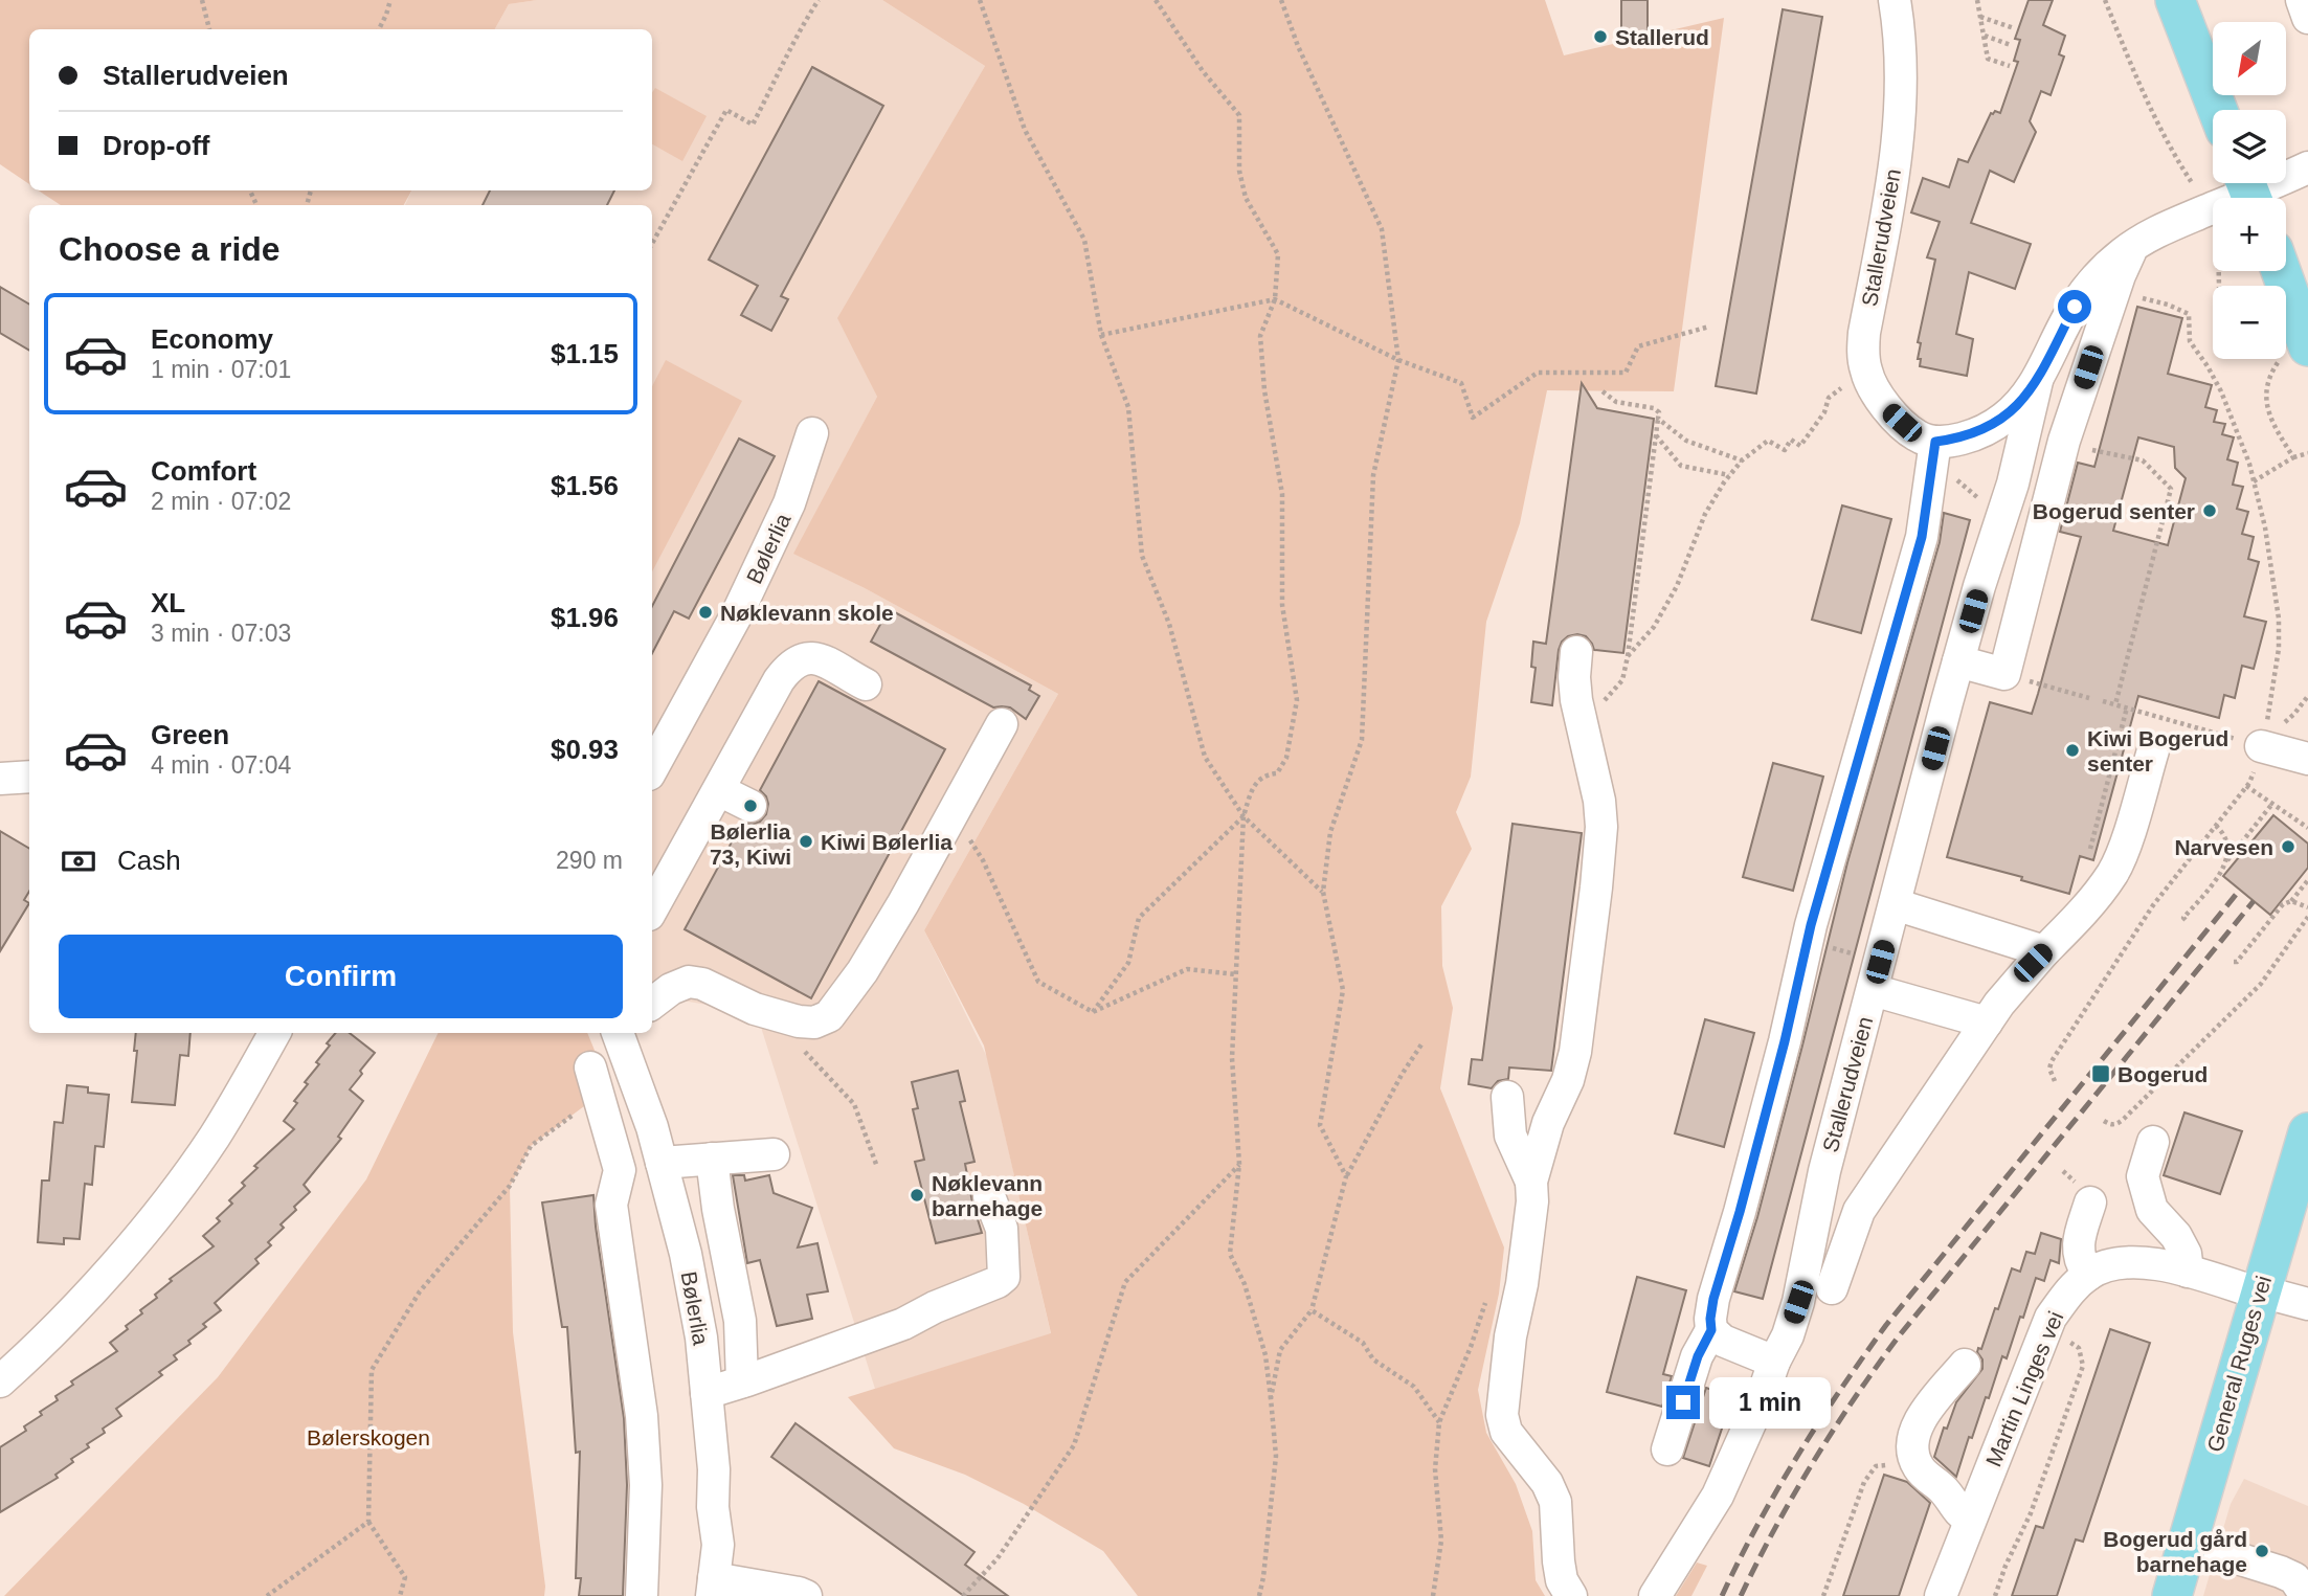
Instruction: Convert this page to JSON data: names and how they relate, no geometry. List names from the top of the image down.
{
  "streets": {
    "main road": ["General Ruges vei"],
    "street": ["Stallerudveien", "Bølerlia", "Martin Linges vei"]
  },
  "crossings": [
    ["General Ruges vei", "Martin Linges vei"]
  ],
  "parks": ["Bølerskogen"],
  "places": {
    "other": [
      "Stallerud",
      "Bogerud senter",
      "Nøklevann skole",
      "Kiwi Bogerud senter",
      "Bølerlia 73, Kiwi",
      "Kiwi Bølerlia",
      "Narvesen",
      "Nøklevann barnehage",
      "Bogerud gård barnehage"
    ],
    "transit": ["Bogerud"]
  },
  "north": "bottom left",
  "page": {
    "map_buttons": ["+", "−"],
    "banner": ["Stallerudveien", "Drop-off"],
    "heading": "Choose a ride",
    "list": [
      {
        "name": "Economy",
        "note": "1 min · 07:01",
        "value": "$1.15"
      },
      {
        "name": "Comfort",
        "note": "2 min · 07:02",
        "value": "$1.56"
      },
      {
        "name": "XL",
        "note": "3 min · 07:03",
        "value": "$1.96"
      },
      {
        "name": "Green",
        "note": "4 min · 07:04",
        "value": "$0.93"
      }
    ],
    "pay": ["Cash", "290 m"],
    "buttons": "Confirm",
    "bubble": "1 min"
  }
}
